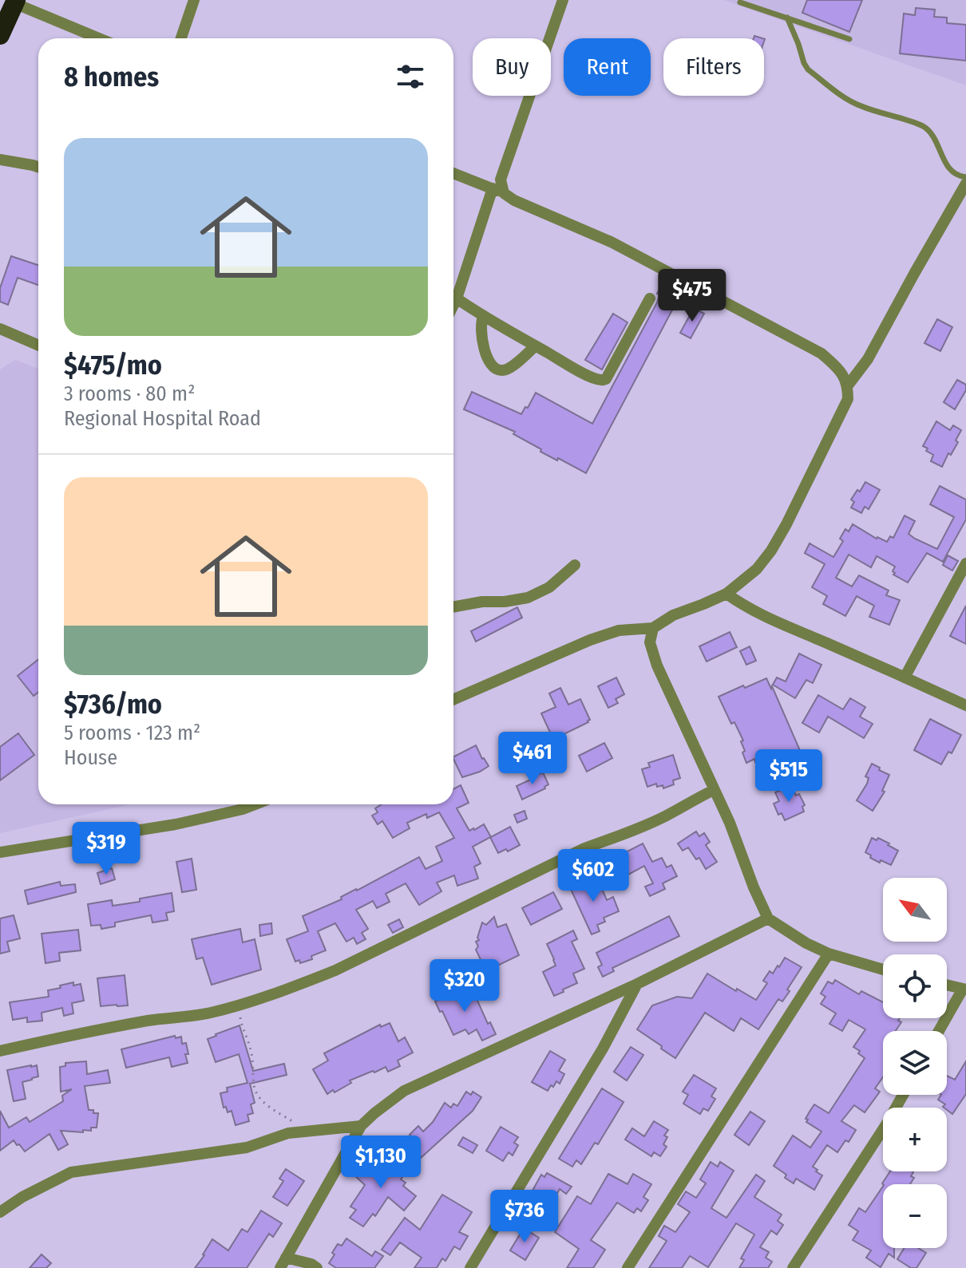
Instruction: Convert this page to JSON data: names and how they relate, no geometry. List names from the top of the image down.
{
  "north": "top left",
  "page": {
    "chip": ["Buy", "Rent", "Filters"],
    "heading": "8 homes",
    "list": [
      {
        "name": "$475/mo",
        "note": "3 rooms · 80 m² · Regional Hospital Road"
      },
      {
        "name": "$736/mo",
        "note": "5 rooms · 123 m² · House"
      }
    ],
    "price": [
      "$475",
      "$461",
      "$515",
      "$319",
      "$602",
      "$320",
      "$1,130",
      "$736"
    ],
    "map_buttons": ["+", "−"]
  }
}
